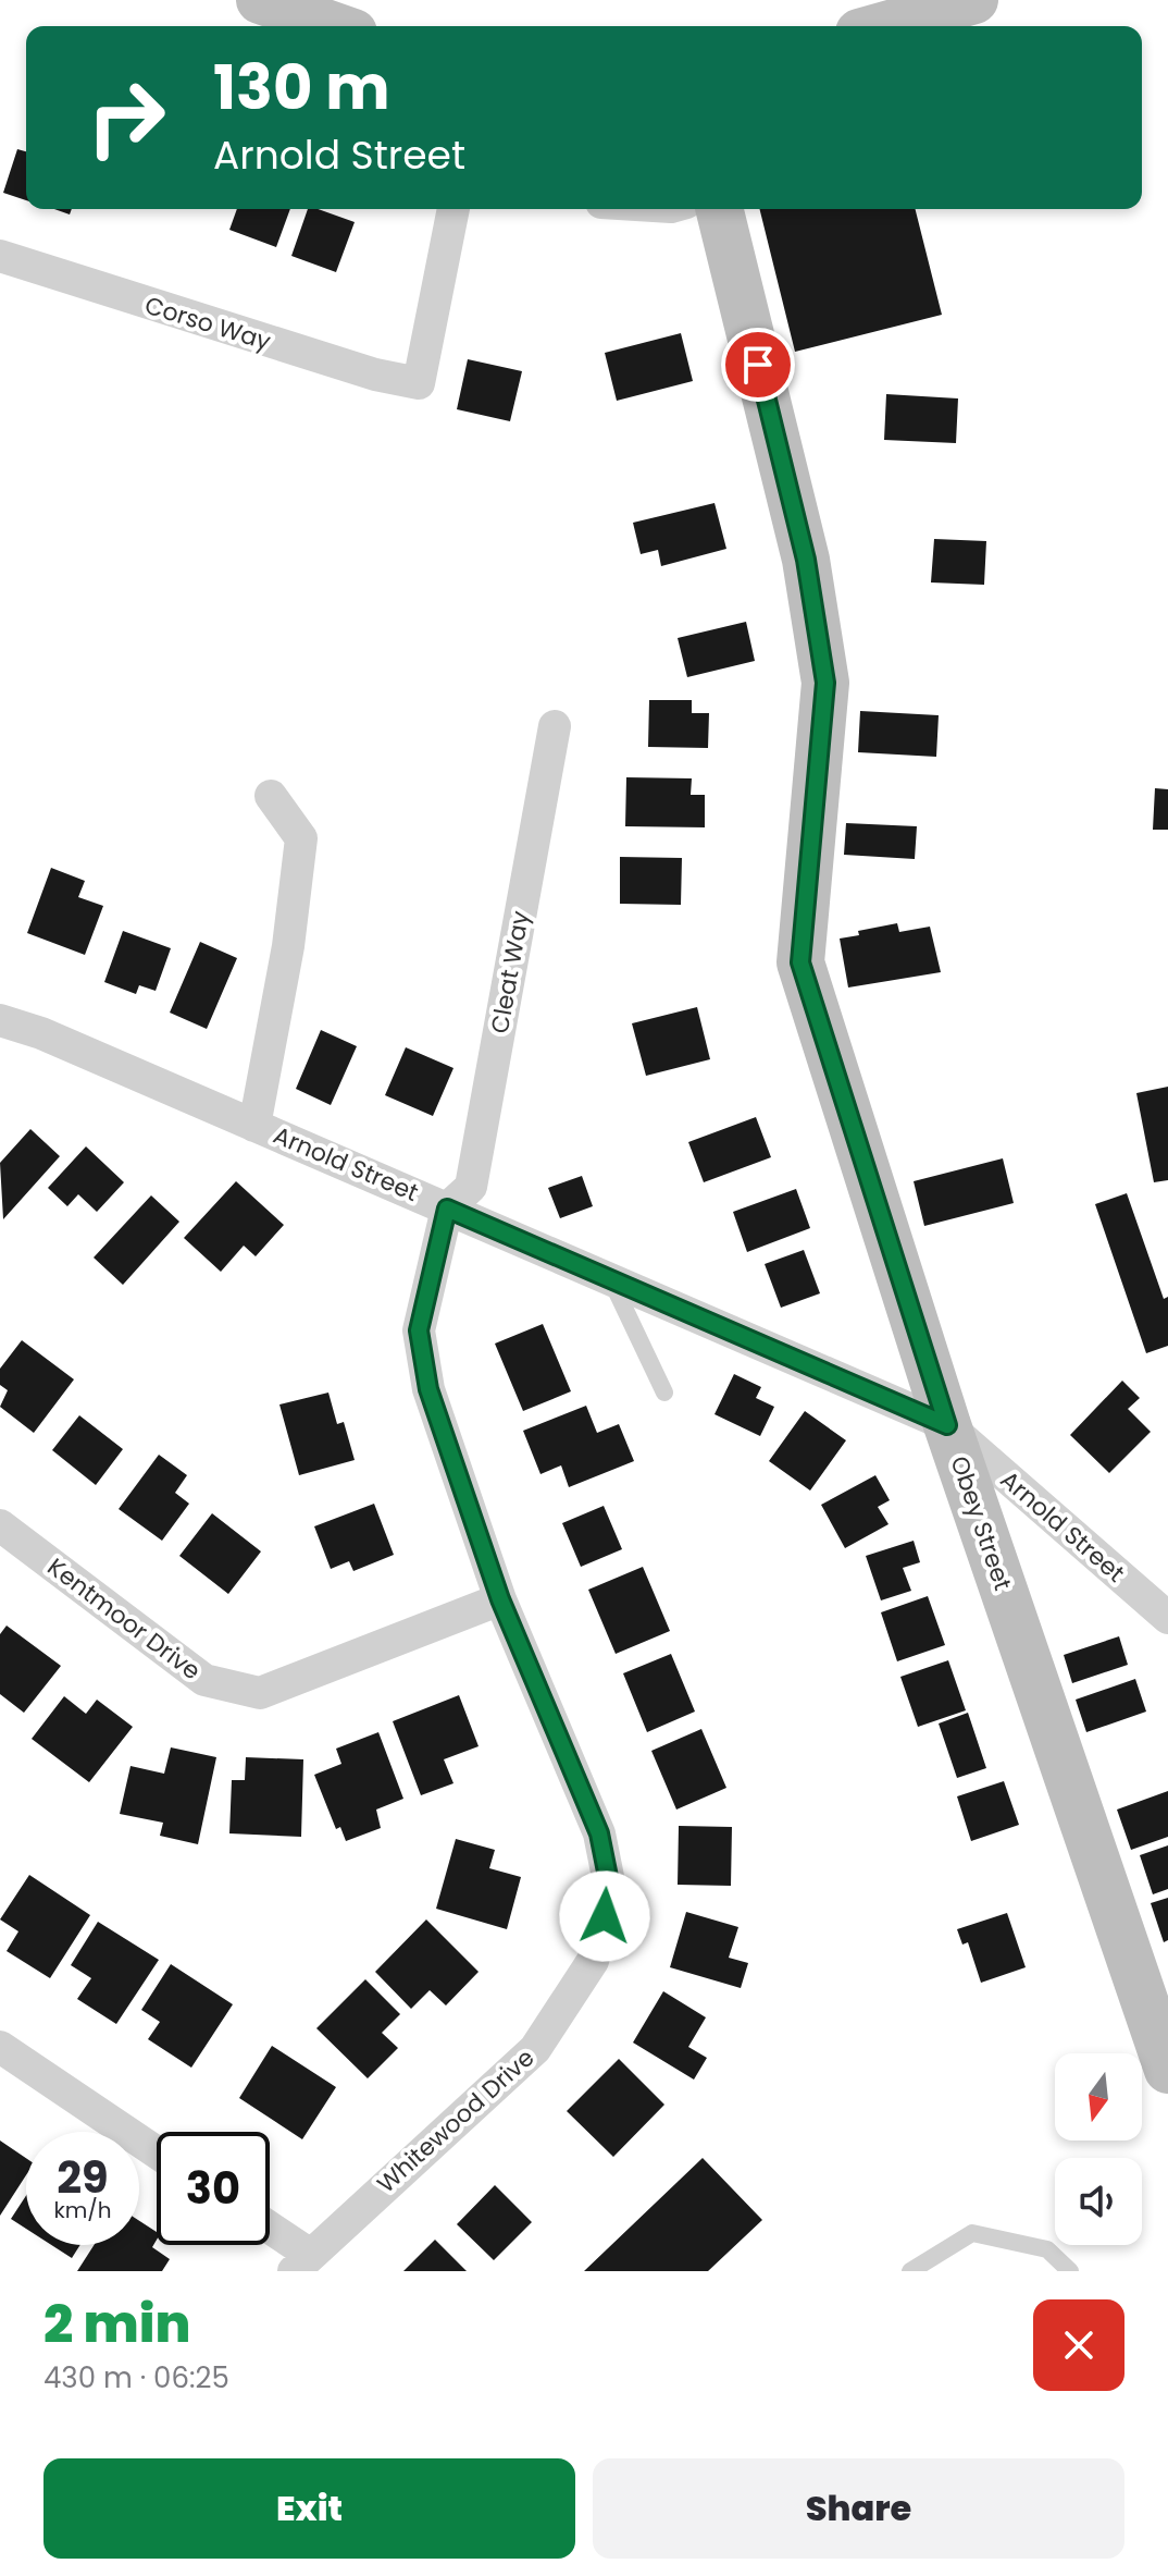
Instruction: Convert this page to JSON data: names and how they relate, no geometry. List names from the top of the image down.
{
  "streets": {
    "street": [
      "Corso Way",
      "Cleat Way",
      "Arnold Street",
      "Obey Street",
      "Kentmoor Drive",
      "Whitewood Drive"
    ]
  },
  "crossings": [
    ["Cleat Way", "Arnold Street"],
    ["Cleat Way", "Whitewood Drive"],
    ["Arnold Street", "Obey Street"],
    ["Arnold Street", "Whitewood Drive"],
    ["Kentmoor Drive", "Whitewood Drive"]
  ],
  "north": "bottom",
  "page": {
    "turn": ["130 m", "Arnold Street"],
    "speed": "29 km/h",
    "limit": "30",
    "heading": ["2 min", "430 m · 06:25"],
    "buttons": ["Exit", "Share"]
  }
}
